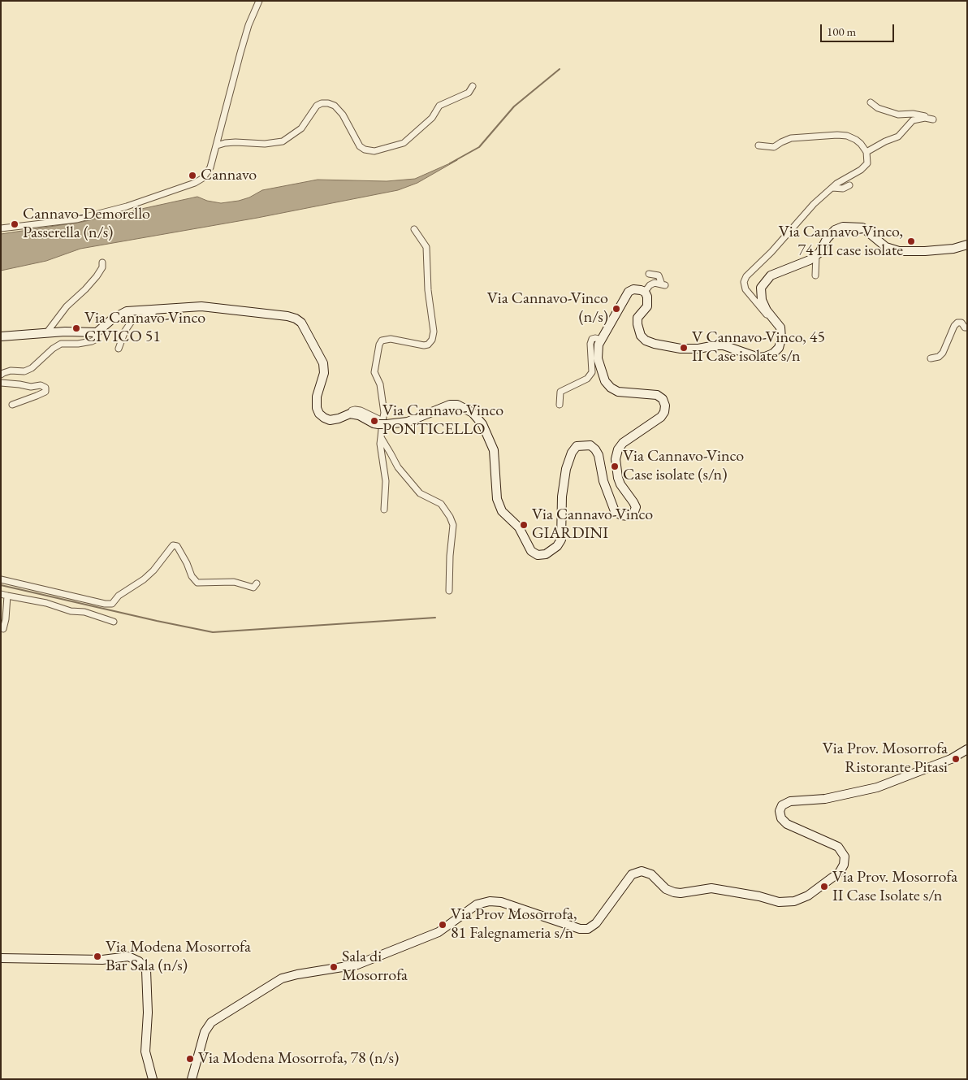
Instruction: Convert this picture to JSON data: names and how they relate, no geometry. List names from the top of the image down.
{
  "places": [
    "Cannavo",
    "Cannavo-Demorello Passerella (n/s)",
    "Via Cannavo-Vinco, 74 III case isolate",
    "Via Cannavo-Vinco (n/s)",
    "Via Cannavo-Vinco CIVICO 51",
    "V Cannavo-Vinco, 45 II Case isolate s/n",
    "Via Cannavo-Vinco PONTICELLO",
    "Via Cannavo-Vinco Case isolate (s/n)",
    "Via Cannavo-Vinco GIARDINI",
    "Via Prov. Mosorrofa Ristorante Pitasi",
    "Via Prov. Mosorrofa II Case Isolate s/n",
    "Via Prov Mosorrofa, 81 Falegnameria s/n",
    "Via Modena Mosorrofa Bar Sala (n/s)",
    "Sala di Mosorrofa",
    "Via Modena Mosorrofa, 78 (n/s)"
  ],
  "scale_bar": "100 m"
}
